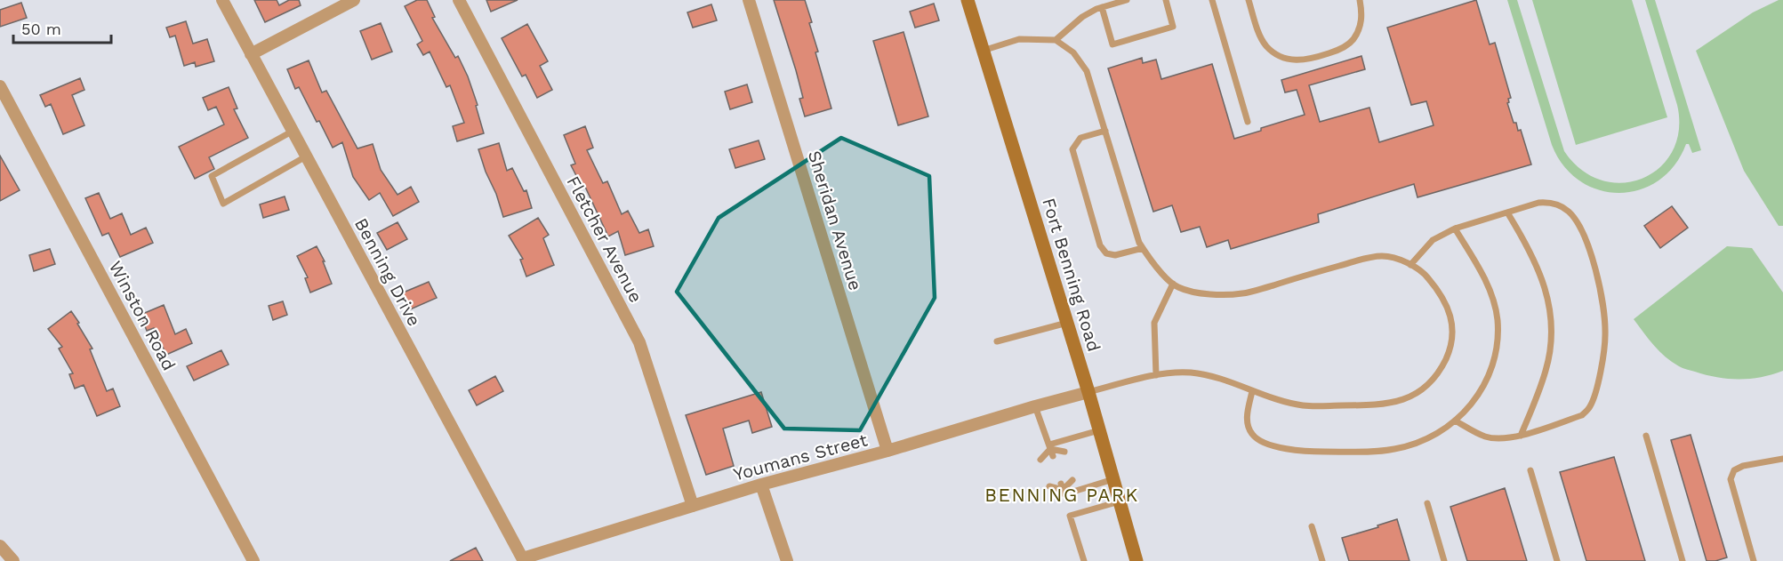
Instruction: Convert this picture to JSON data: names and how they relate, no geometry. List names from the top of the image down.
{
  "streets": {
    "street": [
      "Sheridan Avenue",
      "Fletcher Avenue",
      "Benning Drive",
      "Fort Benning Road",
      "Winston Road",
      "Youmans Street"
    ]
  },
  "crossings": [
    ["Sheridan Avenue", "Youmans Street"],
    ["Fletcher Avenue", "Youmans Street"],
    ["Benning Drive", "Youmans Street"],
    ["Fort Benning Road", "Youmans Street"]
  ],
  "districts": ["BENNING PARK"],
  "scale_bar": "50 m"
}
